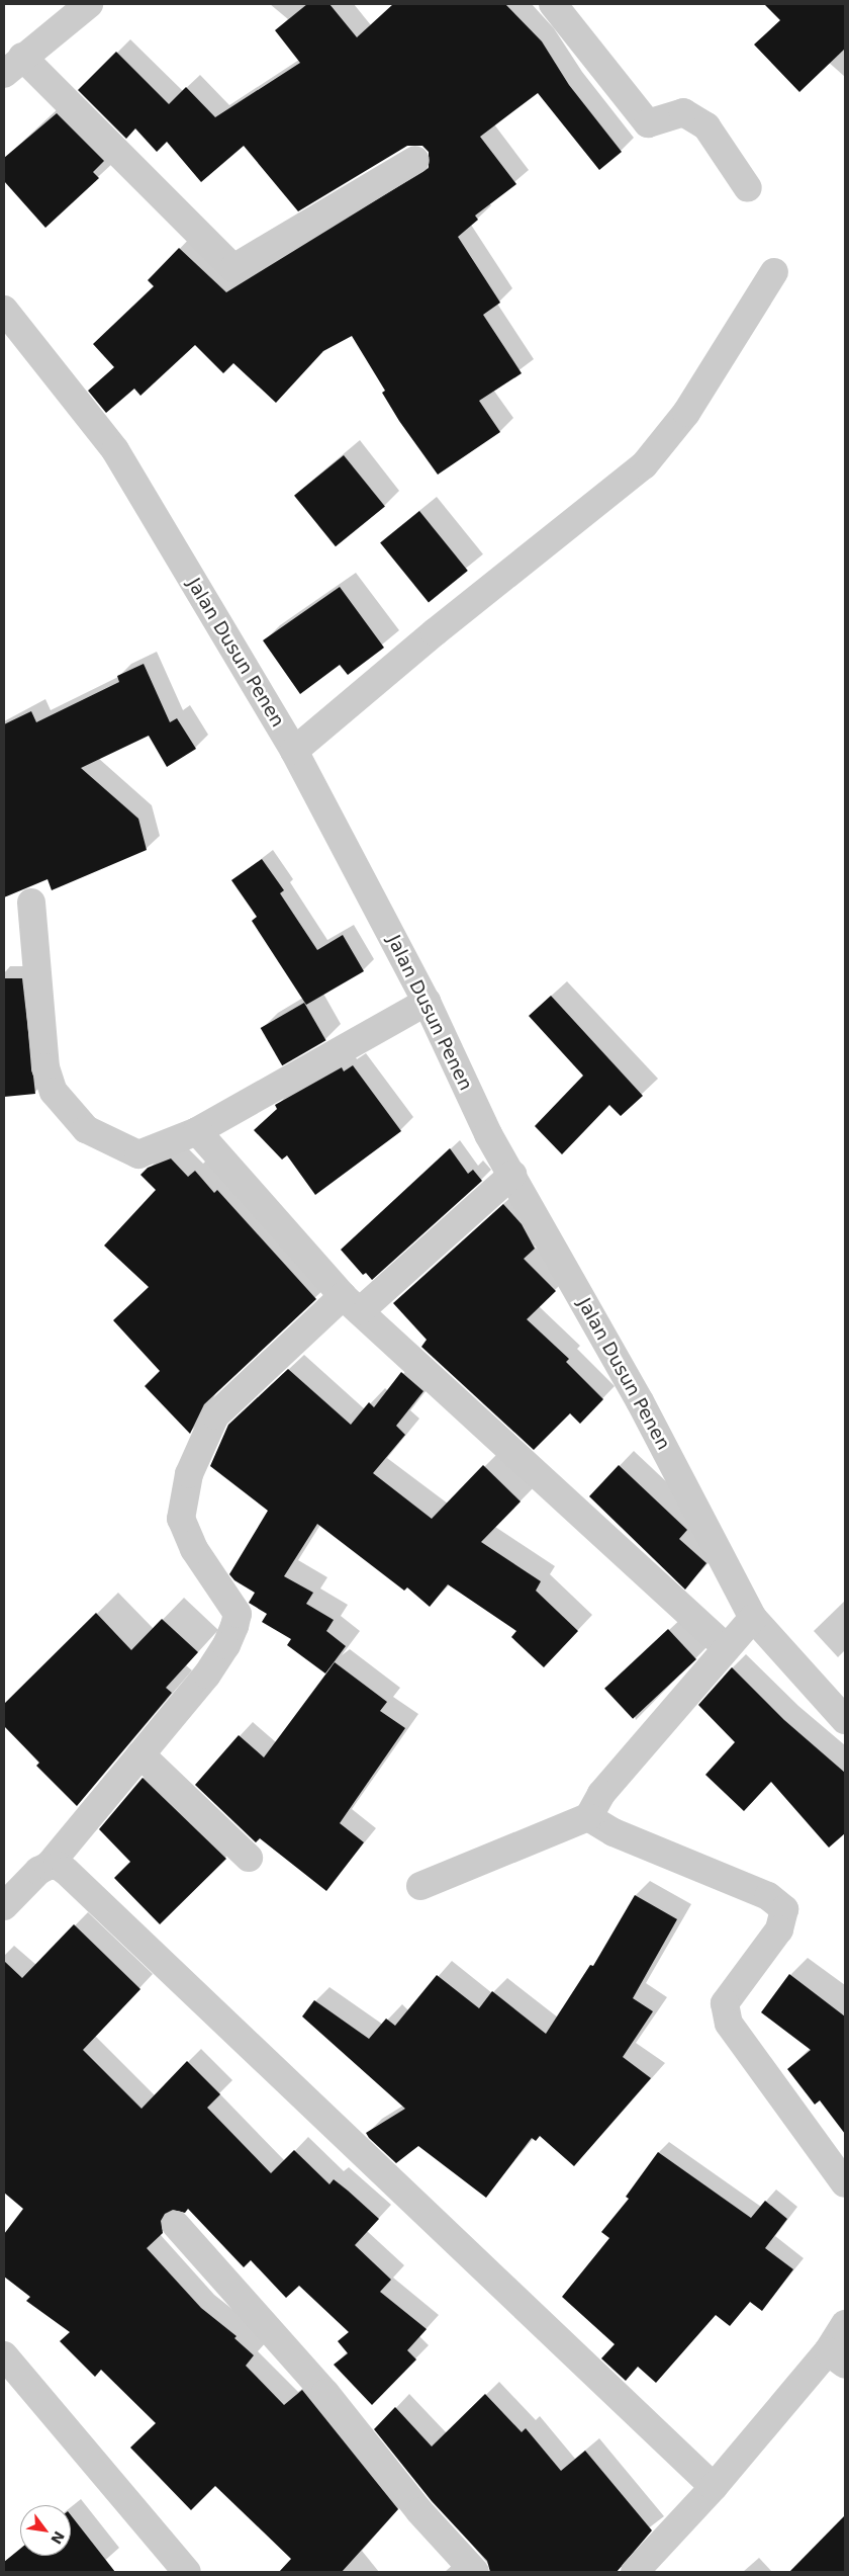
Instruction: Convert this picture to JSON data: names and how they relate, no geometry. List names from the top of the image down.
{
  "streets": {
    "street": ["Jalan Dusun Penen"]
  },
  "north": "bottom right"
}
